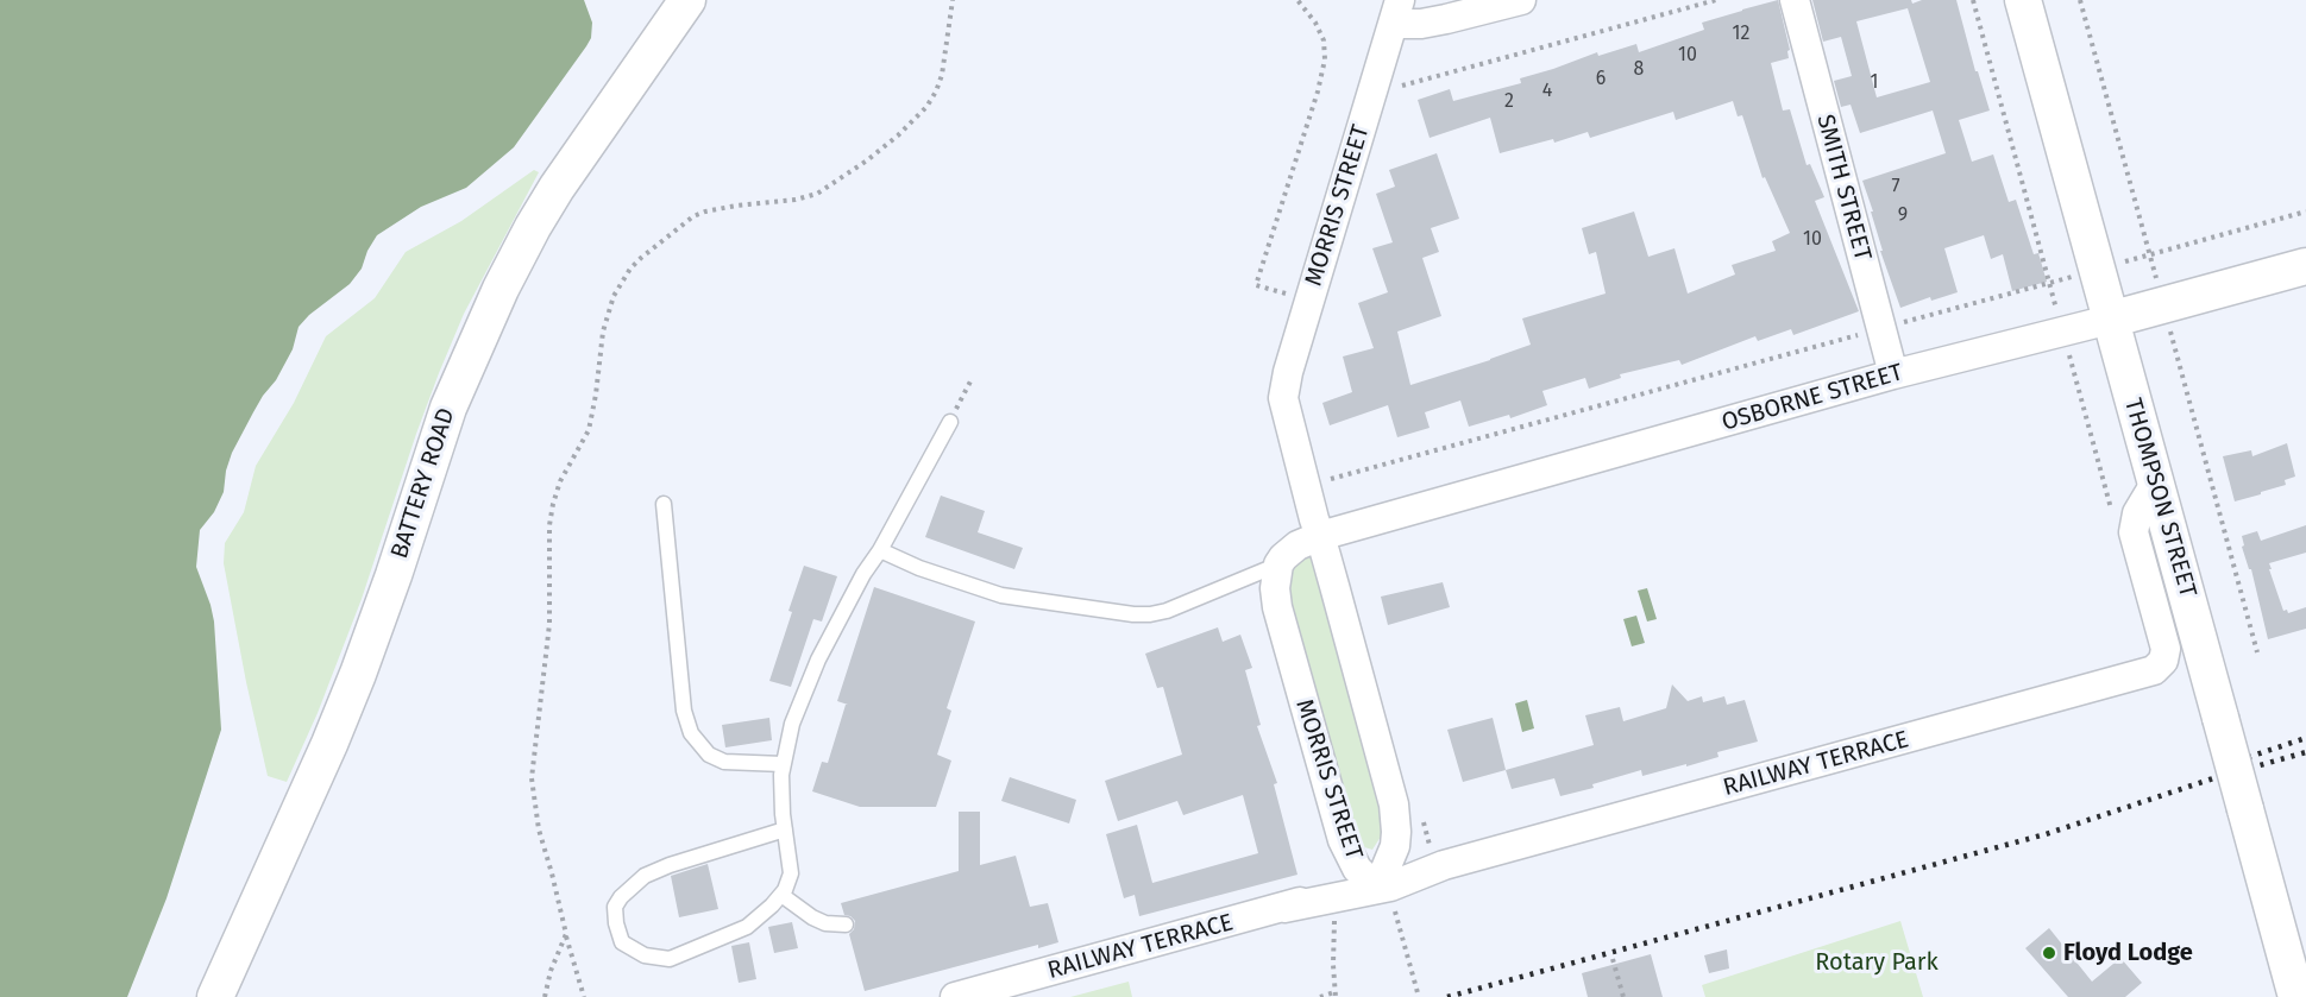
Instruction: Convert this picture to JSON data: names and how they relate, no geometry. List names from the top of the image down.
{
  "streets": {
    "street": [
      "SMITH STREET",
      "MORRIS STREET",
      "OSBORNE STREET",
      "BATTERY ROAD",
      "THOMPSON STREET",
      "RAILWAY TERRACE"
    ]
  },
  "crossings": [
    ["SMITH STREET", "OSBORNE STREET"],
    ["MORRIS STREET", "OSBORNE STREET"],
    ["MORRIS STREET", "RAILWAY TERRACE"],
    ["OSBORNE STREET", "THOMPSON STREET"],
    ["THOMPSON STREET", "RAILWAY TERRACE"]
  ],
  "parks": ["Rotary Park"],
  "places": ["Floyd Lodge"],
  "house_numbers": [
    "12",
    "10",
    "8",
    "6",
    "1",
    "4",
    "2",
    "7",
    "9",
    "10"
  ]
}
